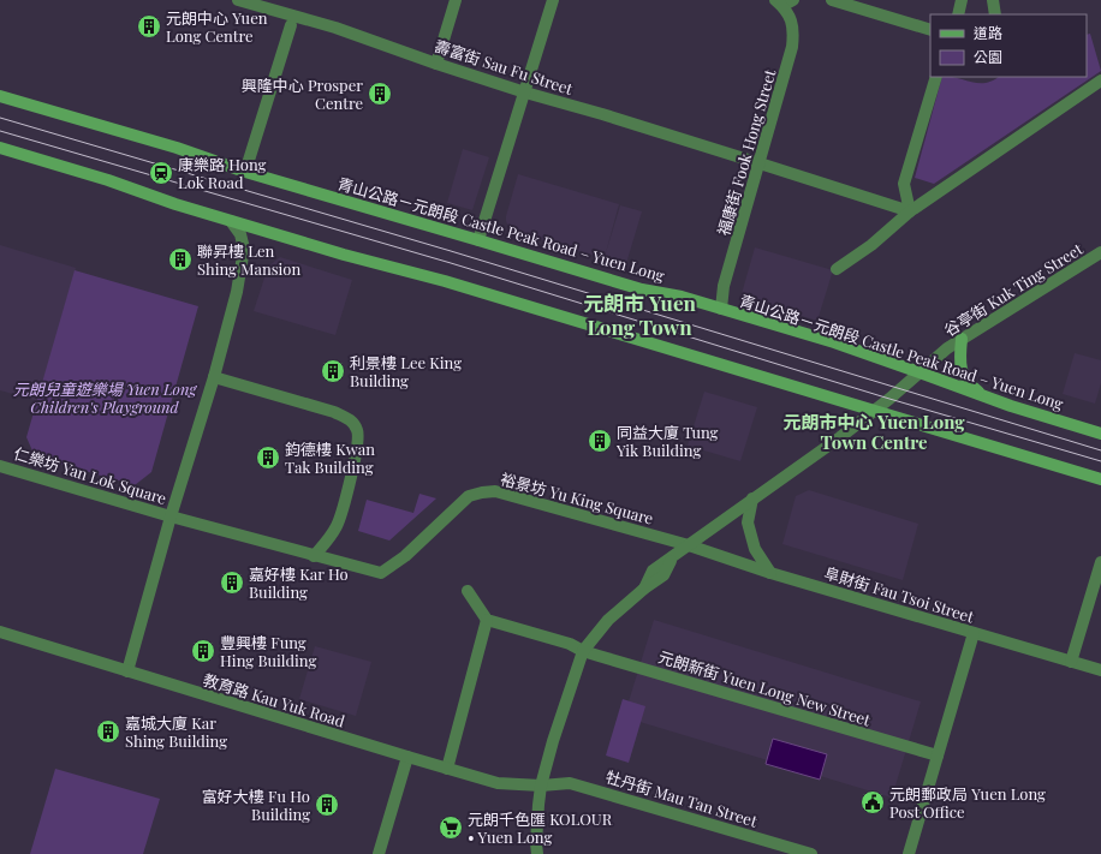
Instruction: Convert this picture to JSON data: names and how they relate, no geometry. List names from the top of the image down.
{
  "streets": {
    "main road": ["青山公路－元朗段 Castle Peak Road – Yuen Long"],
    "street": [
      "壽富街 Sau Fu Street",
      "福康街 Fook Hong Street",
      "谷亭街 Kuk Ting Street",
      "仁樂坊 Yan Lok Square",
      "裕景坊 Yu King Square",
      "阜財街 Fau Tsoi Street",
      "元朗新街 Yuen Long New Street",
      "教育路 Kau Yuk Road",
      "牡丹街 Mau Tan Street"
    ]
  },
  "crossings": [
    ["壽富街 Sau Fu Street", "福康街 Fook Hong Street"],
    ["福康街 Fook Hong Street", "青山公路－元朗段 Castle Peak Road – Yuen Long"],
    ["青山公路－元朗段 Castle Peak Road – Yuen Long", "谷亭街 Kuk Ting Street"],
    ["谷亭街 Kuk Ting Street", "裕景坊 Yu King Square"],
    ["谷亭街 Kuk Ting Street", "阜財街 Fau Tsoi Street"],
    ["谷亭街 Kuk Ting Street", "元朗新街 Yuen Long New Street"],
    ["仁樂坊 Yan Lok Square", "裕景坊 Yu King Square"],
    ["裕景坊 Yu King Square", "阜財街 Fau Tsoi Street"],
    ["教育路 Kau Yuk Road", "牡丹街 Mau Tan Street"]
  ],
  "districts": ["元朗市 Yuen Long Town", "元朗市中心 Yuen Long Town Centre"],
  "parks": ["元朗兒童遊樂場 Yuen Long Children's Playground"],
  "places": {
    "building": [
      "元朗中心 Yuen Long Centre",
      "興隆中心 Prosper Centre",
      "聯昇樓 Len Shing Mansion",
      "利景樓 Lee King Building",
      "同益大廈 Tung Yik Building",
      "鈞德樓 Kwan Tak Building",
      "嘉好樓 Kar Ho Building",
      "豐興樓 Fung Hing Building",
      "嘉城大廈 Kar Shing Building",
      "富好大樓 Fu Ho Building"
    ],
    "station": ["康樂路 Hong Lok Road"],
    "public building": ["元朗郵政局 Yuen Long Post Office"],
    "supermarket": ["元朗千色匯 KOLOUR • Yuen Long"]
  },
  "legend": ["道路", "公園"]
}
